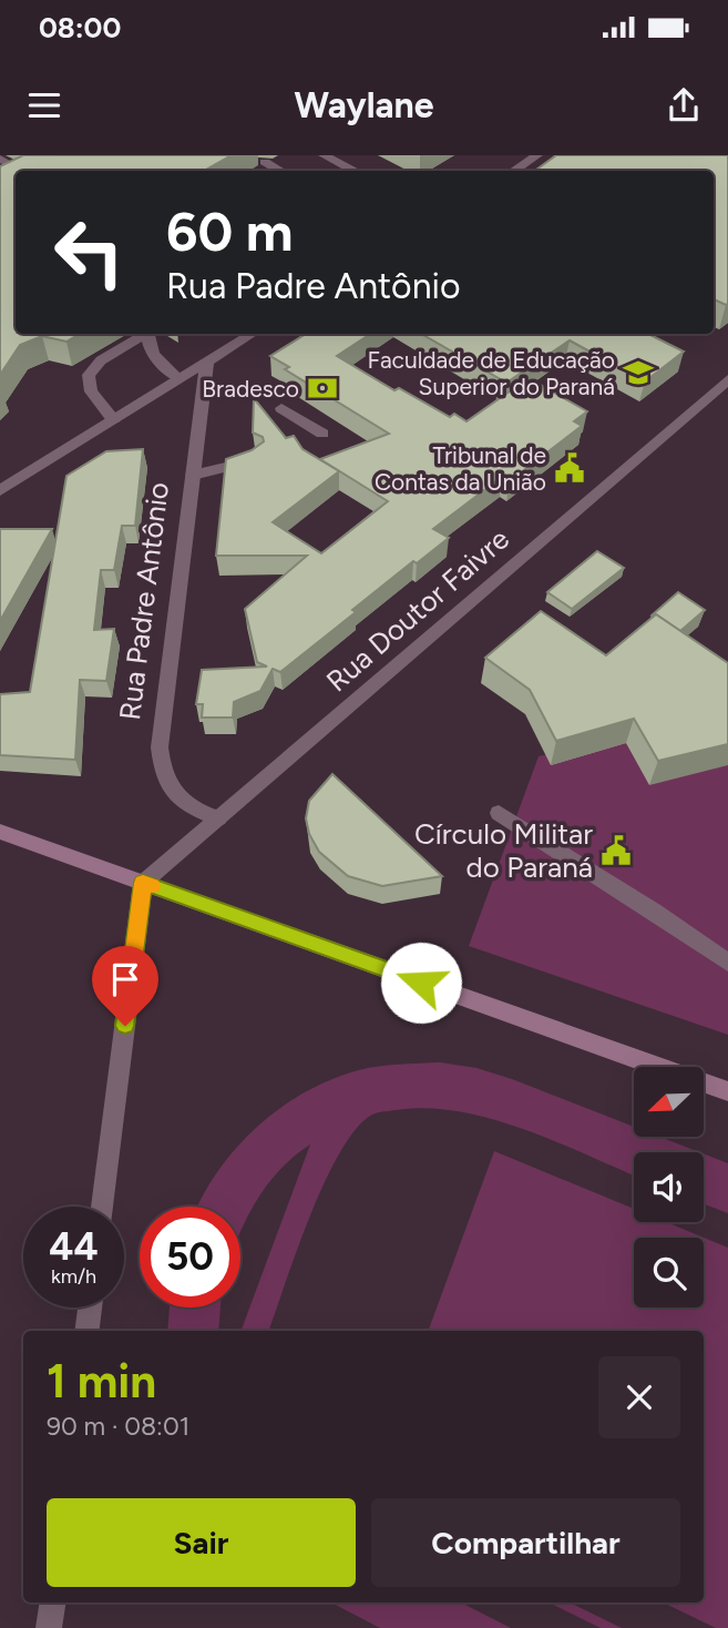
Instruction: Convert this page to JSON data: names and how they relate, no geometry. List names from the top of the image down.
{
  "streets": {
    "street": ["Rua Padre Antônio", "Rua Doutor Faivre"]
  },
  "crossings": [
    ["Rua Padre Antônio", "Rua Doutor Faivre"]
  ],
  "places": {
    "school or university": ["Faculdade de Educação Superior do Paraná"],
    "bank": ["Bradesco"],
    "public building": ["Tribunal de Contas da União", "Círculo Militar do Paraná"]
  },
  "north": "bottom left",
  "page": {
    "status": "08:00",
    "header": "Waylane",
    "turn": ["60 m", "Rua Padre Antônio"],
    "speed": "44 km/h",
    "limit": "50",
    "heading": ["1 min", "90 m · 08:01"],
    "buttons": ["Sair", "Compartilhar"]
  }
}
